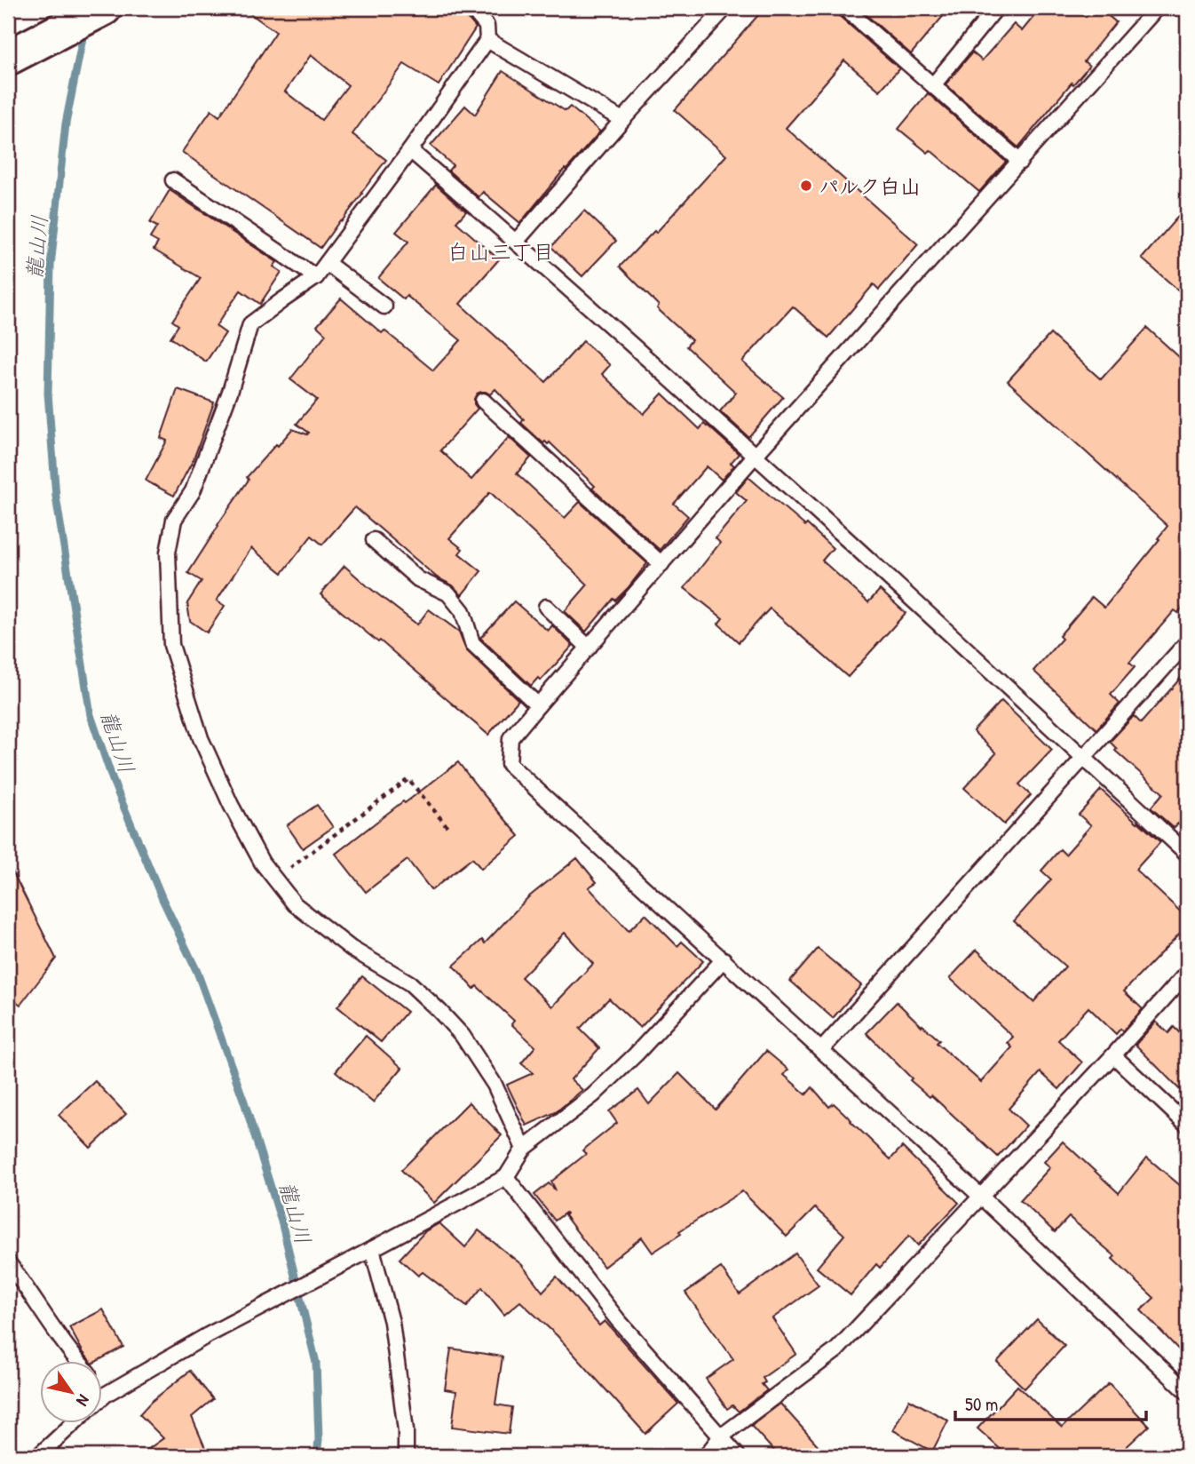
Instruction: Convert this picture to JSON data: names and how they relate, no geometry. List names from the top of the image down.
{
  "districts": ["白山三丁目"],
  "water": ["龍山川"],
  "places": ["パルク白山"],
  "scale_bar": "50 m",
  "north": "bottom right"
}
